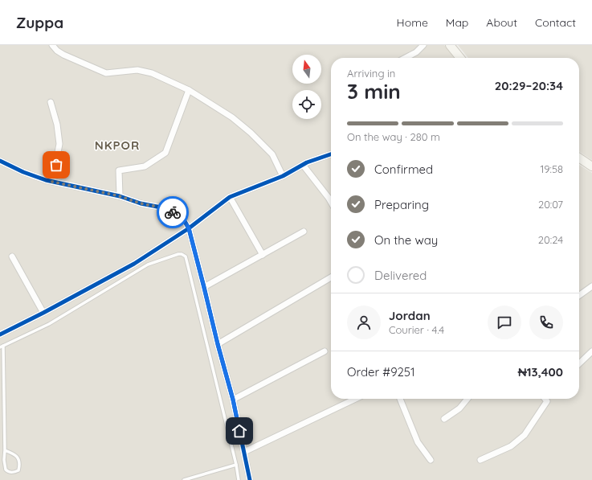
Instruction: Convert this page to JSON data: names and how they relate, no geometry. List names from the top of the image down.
{
  "districts": ["NKPOR"],
  "north": "top",
  "page": {
    "header": "Zuppa",
    "nav": [
      "Home",
      "Map",
      "About",
      "Contact"
    ],
    "heading": ["3 min", "Arriving in", "20:29–20:34"],
    "panel": [
      "Jordan",
      "Courier · 4.4",
      "Order #9251",
      "₦13,400"
    ],
    "bar": "On the way · 280 m",
    "list": [
      ["Confirmed", "19:58"],
      ["Preparing", "20:07"],
      ["On the way", "20:24"],
      "Delivered"
    ]
  }
}
